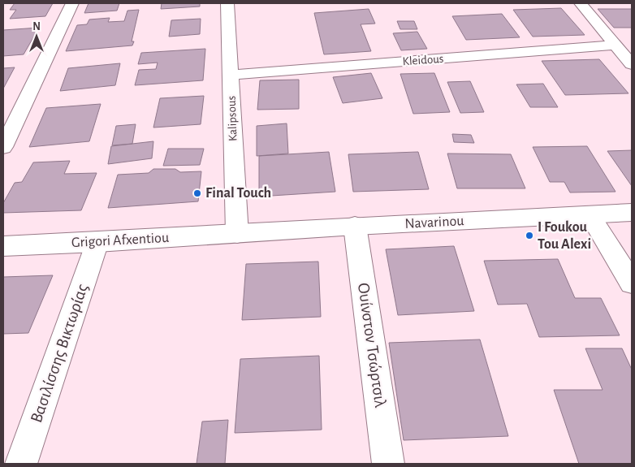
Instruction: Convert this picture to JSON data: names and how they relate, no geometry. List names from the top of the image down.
{
  "streets": {
    "street": [
      "Kleidous",
      "Kalipsous",
      "Navarinou",
      "Grigori Afxentiou",
      "Ουίνστον Τσώρτσιλ",
      "Βασιλίσσης Βικτωρίας"
    ]
  },
  "crossings": [
    ["Kleidous", "Kalipsous"],
    ["Kalipsous", "Navarinou"],
    ["Kalipsous", "Grigori Afxentiou"],
    ["Navarinou", "Grigori Afxentiou"],
    ["Navarinou", "Ουίνστον Τσώρτσιλ"],
    ["Grigori Afxentiou", "Βασιλίσσης Βικτωρίας"]
  ],
  "places": ["Final Touch", "I Foukou Tou Alexi"],
  "north": "top"
}
